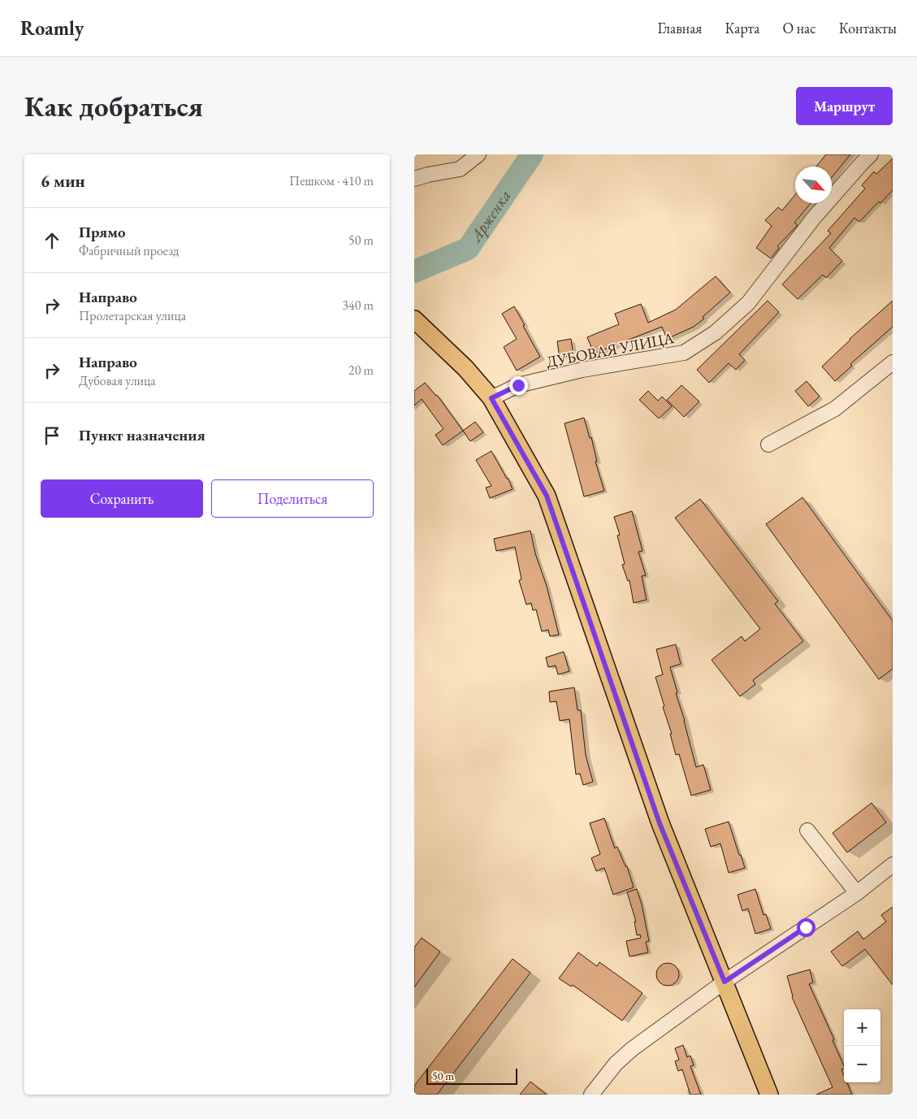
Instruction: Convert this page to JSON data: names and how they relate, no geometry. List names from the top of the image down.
{
  "streets": {
    "street": ["ДУБОВАЯ УЛИЦА"]
  },
  "water": ["Арженка"],
  "scale_bar": "50 m",
  "north": "bottom right",
  "page": {
    "header": "Roamly",
    "nav": [
      "Главная",
      "Карта",
      "О нас",
      "Контакты"
    ],
    "buttons": [
      "Маршрут",
      ["Сохранить", "Поделиться"]
    ],
    "title": "Как добраться",
    "heading": ["6 мин", "Пешком · 410 m"],
    "list": [
      ["Прямо", "Фабричный проезд", "50 m"],
      ["Направо", "Пролетарская улица", "340 m"],
      ["Направо", "Дубовая улица", "20 m"],
      "Пункт назначения"
    ],
    "map_buttons": ["+", "−"],
    "scale": "50 m"
  }
}
